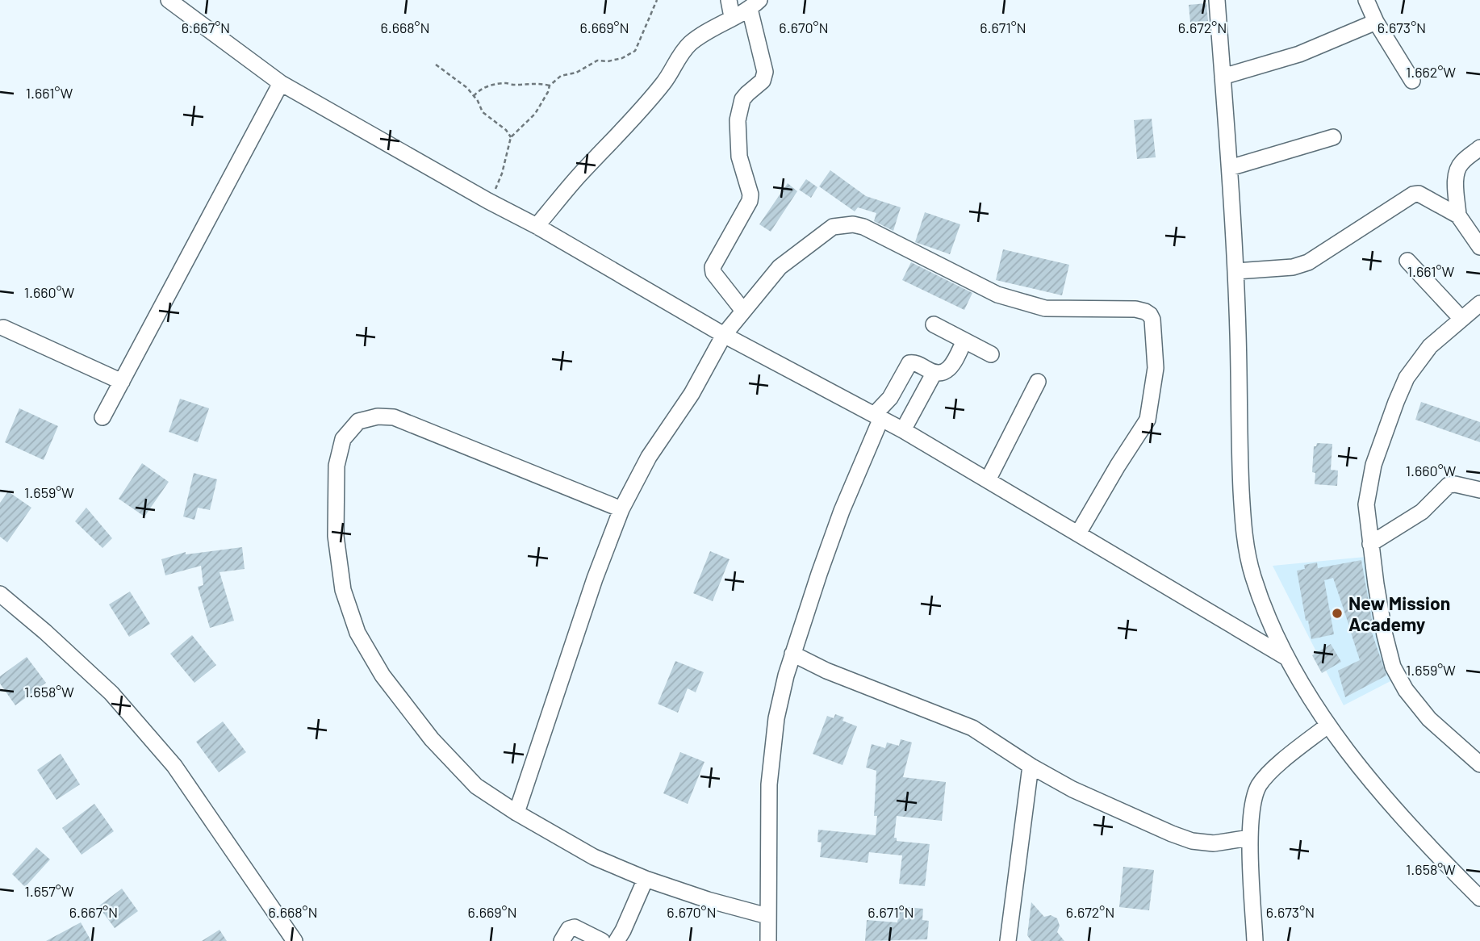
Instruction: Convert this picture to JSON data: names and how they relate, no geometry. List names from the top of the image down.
{
  "places": ["New Mission Academy"],
  "coordinates": [
    "6.667°N",
    "6.668°N",
    "6.669°N",
    "6.670°N",
    "6.671°N",
    "6.672°N",
    "6.673°N",
    "1.662°W",
    "1.661°W",
    "1.660°W",
    "1.659°W",
    "1.658°W",
    "1.657°W"
  ]
}
